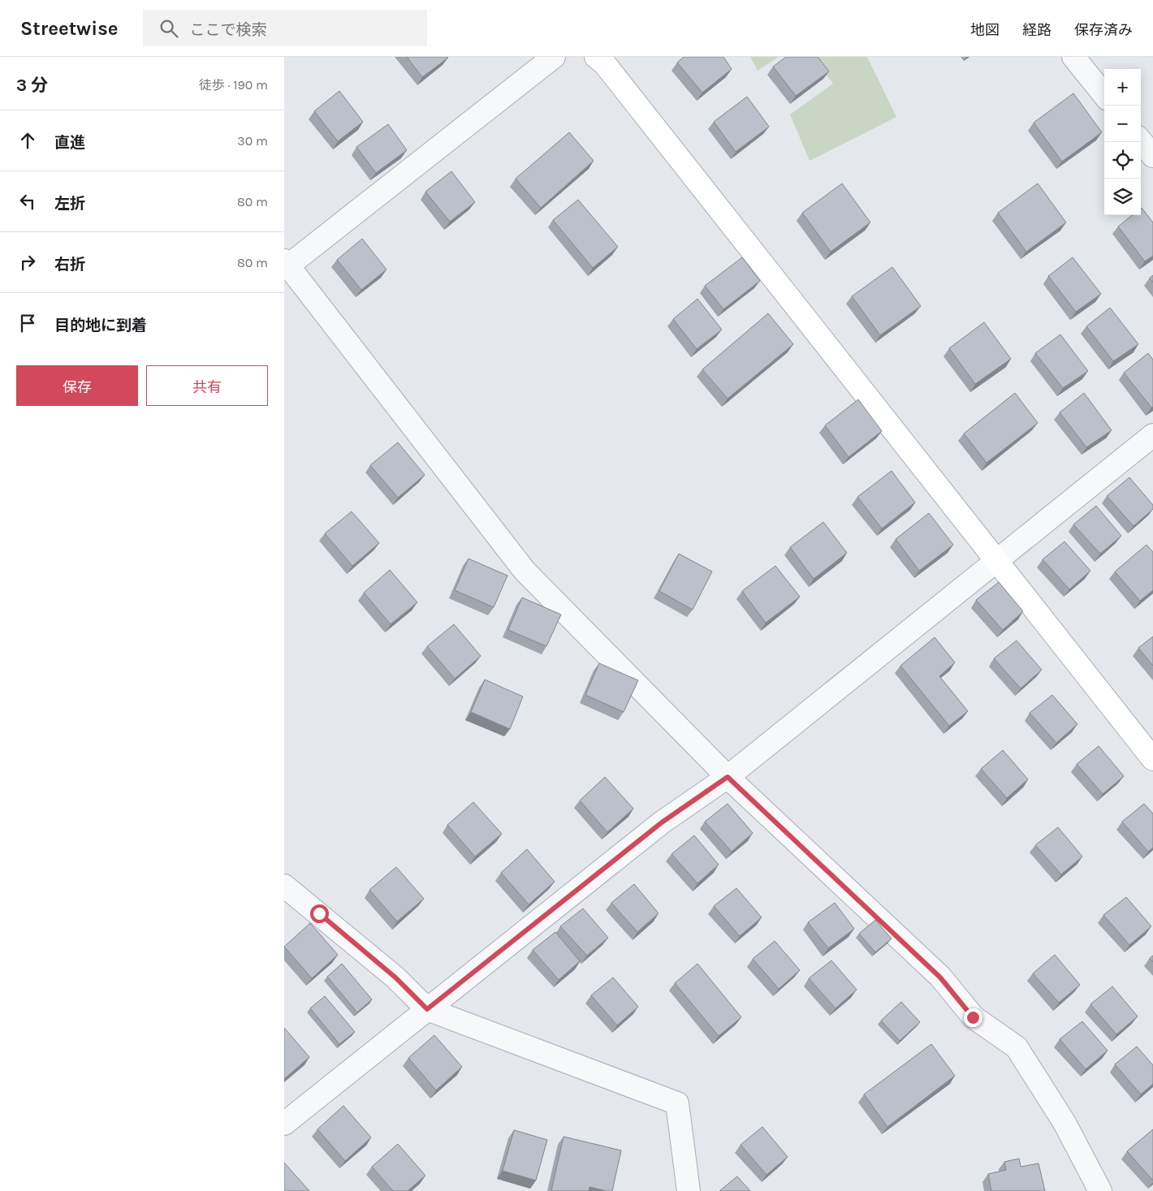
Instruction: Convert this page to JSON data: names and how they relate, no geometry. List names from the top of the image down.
{
  "page": {
    "header": "Streetwise",
    "search": "ここで検索",
    "nav": ["地図", "経路", "保存済み"],
    "heading": ["3 分", "徒歩 · 190 m"],
    "map_buttons": ["+", "−"],
    "list": [
      ["直進", "30 m"],
      ["左折", "80 m"],
      ["右折", "80 m"],
      "目的地に到着"
    ],
    "buttons": ["保存", "共有"]
  }
}
